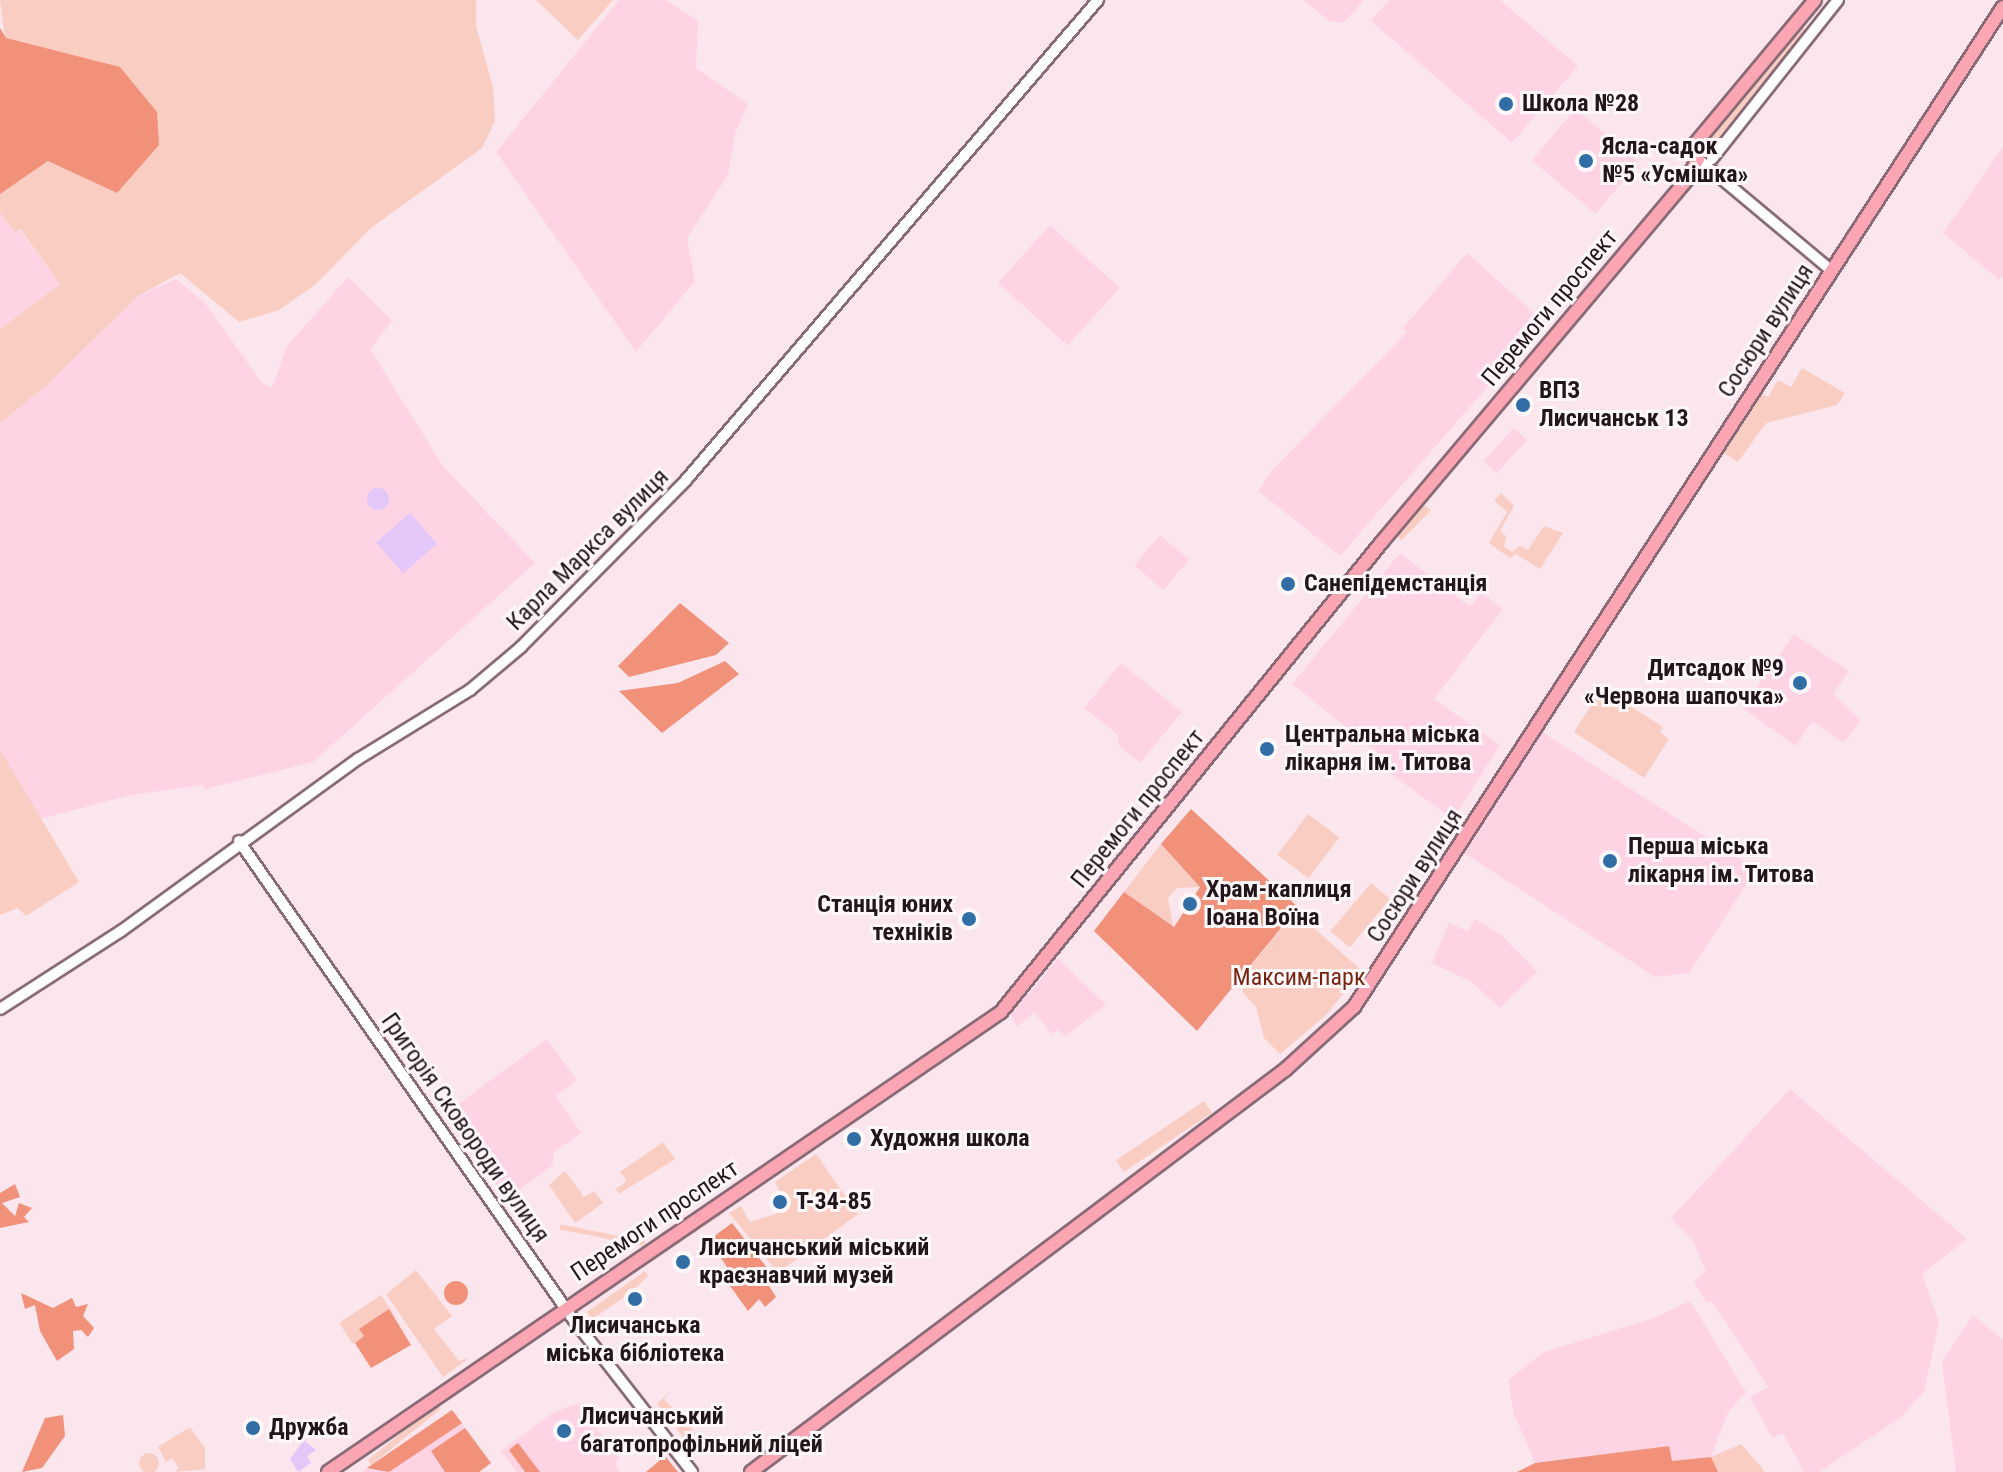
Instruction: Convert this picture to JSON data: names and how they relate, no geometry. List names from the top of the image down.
{
  "streets": {
    "main road": ["Перемоги проспект", "Сосюри вулиця"],
    "street": ["Карла Маркса вулиця", "Григорія Сковороди вулиця"]
  },
  "crossings": [
    ["Перемоги проспект", "Григорія Сковороди вулиця"],
    ["Карла Маркса вулиця", "Григорія Сковороди вулиця"]
  ],
  "parks": ["Максим-парк"],
  "places": [
    "Школа №28",
    "Ясла-садок №5 «Усмішка»",
    "ВПЗ Лисичанськ 13",
    "Санепідемстанція",
    "Дитсадок №9 «Червона шапочка»",
    "Центральна міська лікарня ім. Титова",
    "Перша міська лікарня ім. Титова",
    "Храм-каплиця Іоана Воїна",
    "Станція юних техніків",
    "Художня школа",
    "Т-34-85",
    "Лисичанський міський краєзнавчий музей",
    "Лисичанська мiська бiблiотека",
    "Дружба",
    "Лисичанський багатопрофільний ліцей"
  ]
}
